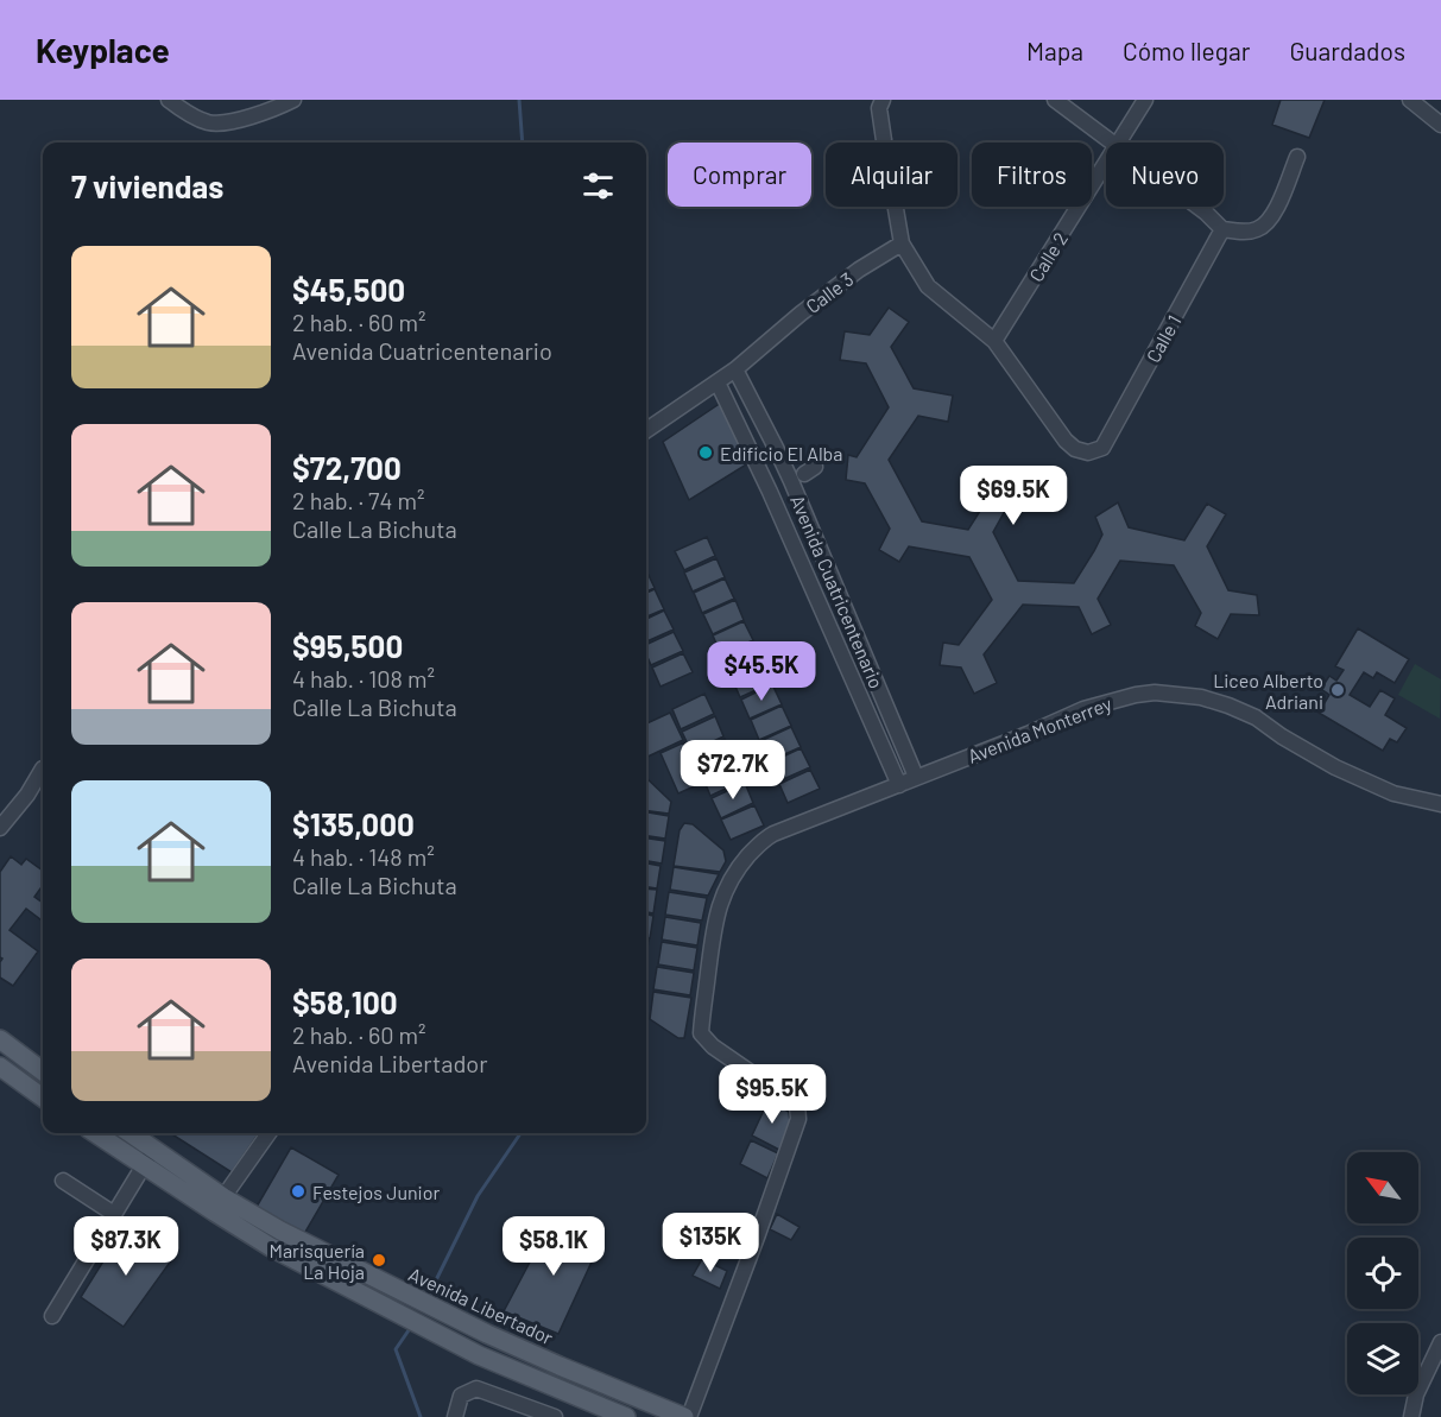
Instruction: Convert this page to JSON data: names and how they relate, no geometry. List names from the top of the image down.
{
  "streets": {
    "main road": ["Avenida Libertador"],
    "street": [
      "Calle 2",
      "Calle 3",
      "Calle 1",
      "Avenida Cuatricentenario",
      "Avenida Monterrey"
    ]
  },
  "crossings": [
    ["Calle 2", "Calle 1"],
    ["Calle 3", "Avenida Cuatricentenario"],
    ["Avenida Cuatricentenario", "Avenida Monterrey"],
    ["Avenida Monterrey", "Avenida Libertador"]
  ],
  "places": [
    "Edificio El Alba",
    "Liceo Alberto Adriani",
    "Festejos Junior",
    "Marisquería La Hoja"
  ],
  "north": "top left",
  "page": {
    "header": "Keyplace",
    "nav": ["Mapa", "Cómo llegar", "Guardados"],
    "chip": [
      "Comprar",
      "Alquilar",
      "Filtros",
      "Nuevo"
    ],
    "heading": "7 viviendas",
    "list": [
      {
        "name": "$45,500",
        "note": "2 hab. · 60 m² · Avenida Cuatricentenario"
      },
      {
        "name": "$72,700",
        "note": "2 hab. · 74 m² · Calle La Bichuta"
      },
      {
        "name": "$95,500",
        "note": "4 hab. · 108 m² · Calle La Bichuta"
      },
      {
        "name": "$135,000",
        "note": "4 hab. · 148 m² · Calle La Bichuta"
      },
      {
        "name": "$58,100",
        "note": "2 hab. · 60 m² · Avenida Libertador"
      }
    ],
    "price": [
      "$69.5K",
      "$45.5K",
      "$72.7K",
      "$95.5K",
      "$135K",
      "$87.3K",
      "$58.1K"
    ]
  }
}
